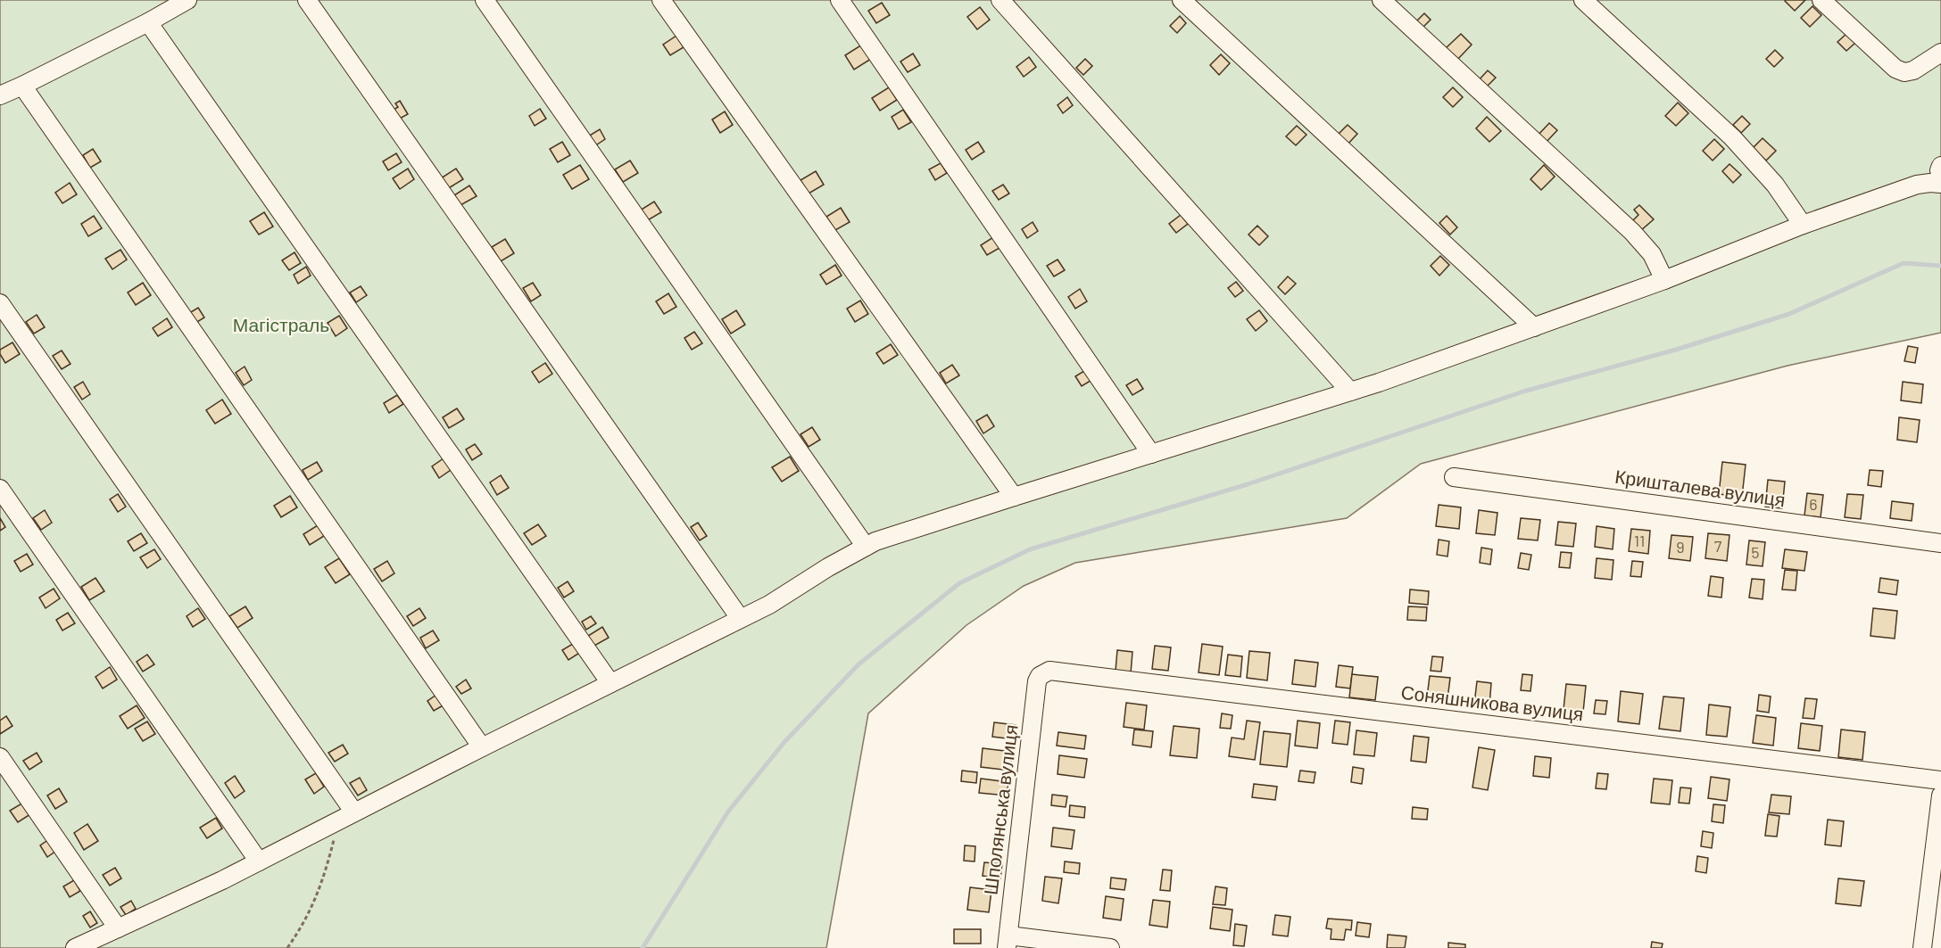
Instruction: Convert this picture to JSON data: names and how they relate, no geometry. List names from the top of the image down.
{
  "streets": {
    "street": ["Кришталева вулиця", "Соняшникова вулиця", "Шполянська вулиця"]
  },
  "crossings": [
    ["Соняшникова вулиця", "Шполянська вулиця"]
  ],
  "parks": ["Магістраль"],
  "house_numbers": [
    "6",
    "11",
    "7",
    "9",
    "5"
  ]
}
